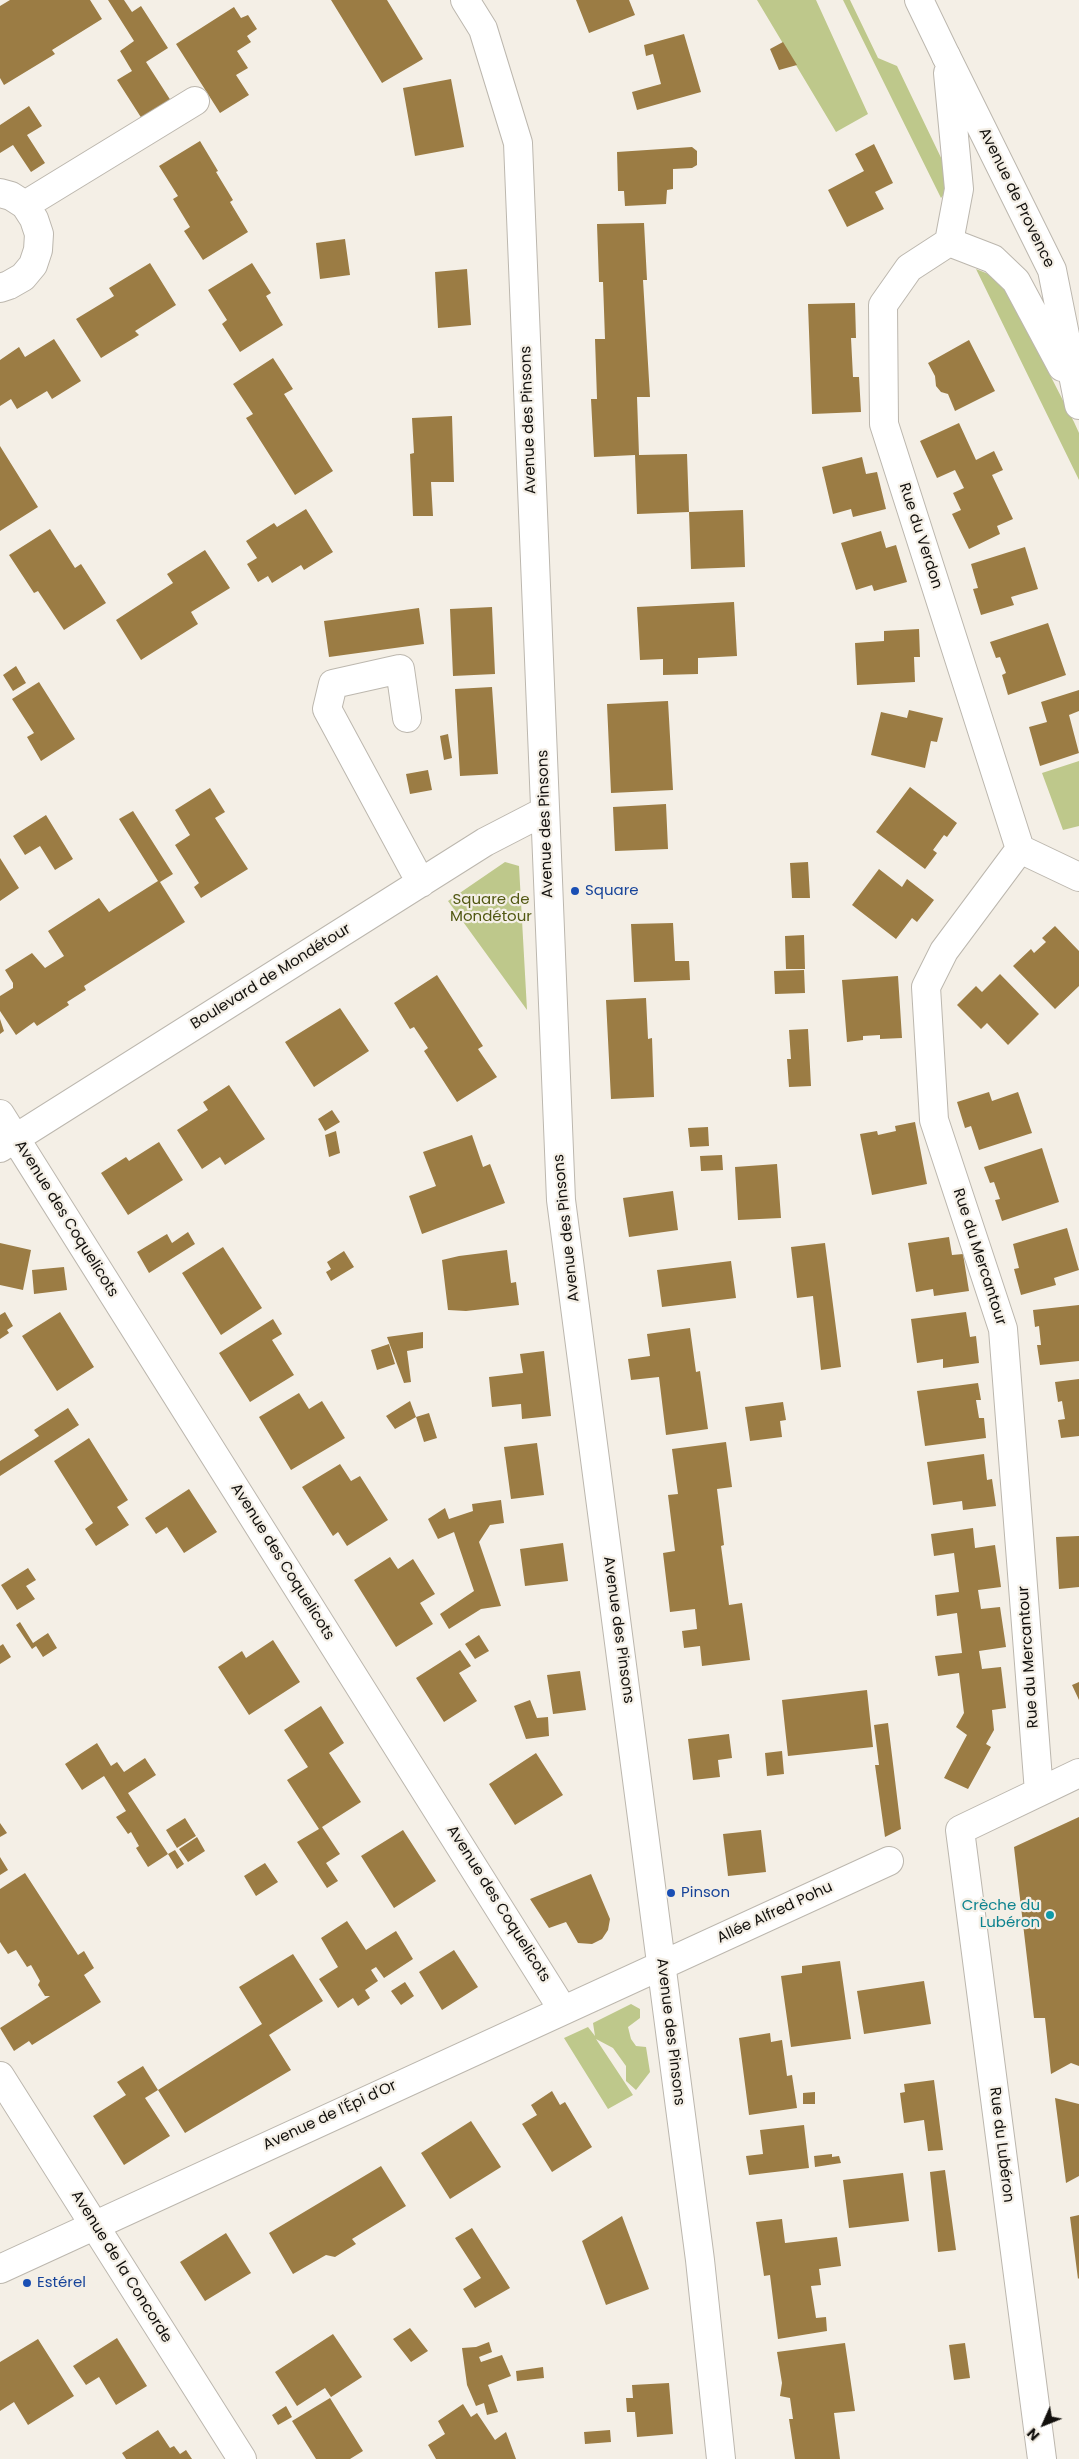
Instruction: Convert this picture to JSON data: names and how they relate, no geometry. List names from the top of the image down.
{
  "streets": {
    "street": [
      "Avenue de Provence",
      "Avenue des Pinsons",
      "Rue du Verdon",
      "Boulevard de Mondétour",
      "Avenue des Coquelicots",
      "Rue du Mercantour",
      "Allée Alfred Pohu",
      "Avenue de l'Épi d'Or",
      "Rue du Lubéron",
      "Avenue de la Concorde"
    ]
  },
  "crossings": [
    ["Avenue des Pinsons", "Boulevard de Mondétour"],
    ["Avenue des Pinsons", "Allée Alfred Pohu"],
    ["Avenue des Pinsons", "Avenue de l'Épi d'Or"],
    ["Rue du Verdon", "Rue du Mercantour"],
    ["Boulevard de Mondétour", "Avenue des Coquelicots"],
    ["Avenue des Coquelicots", "Avenue de l'Épi d'Or"],
    ["Rue du Mercantour", "Rue du Lubéron"],
    ["Allée Alfred Pohu", "Avenue de l'Épi d'Or"],
    ["Avenue de l'Épi d'Or", "Avenue de la Concorde"]
  ],
  "parks": ["Square de Mondétour"],
  "places": [
    "Square",
    "Pinson",
    "Crèche du Lubéron",
    "Estérel"
  ],
  "north": "bottom left"
}
